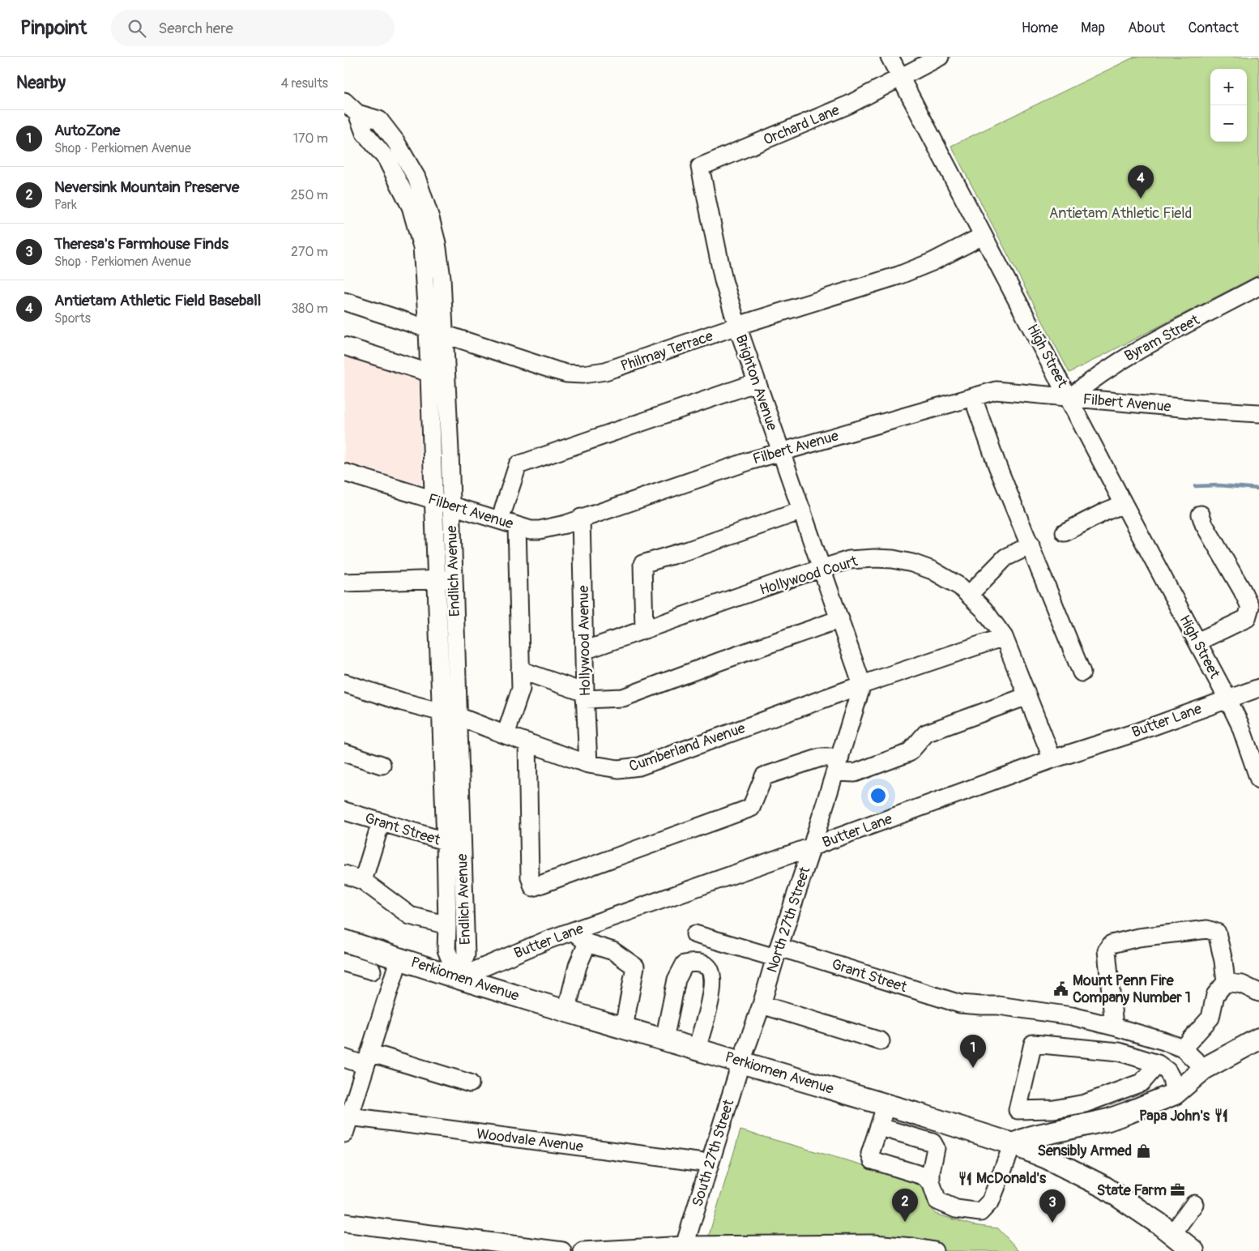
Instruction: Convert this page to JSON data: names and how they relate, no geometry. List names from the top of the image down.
{
  "streets": {
    "main road": ["Perkiomen Avenue"],
    "street": [
      "Orchard Lane",
      "Byram Street",
      "Philmay Terrace",
      "High Street",
      "Brighton Avenue",
      "Filbert Avenue",
      "Endlich Avenue",
      "Hollywood Court",
      "Hollywood Avenue",
      "Butter Lane",
      "Cumberland Avenue",
      "Grant Street",
      "North 27th Street",
      "Woodvale Avenue",
      "South 27th Street"
    ]
  },
  "crossings": [
    ["Orchard Lane", "High Street"],
    ["Orchard Lane", "Brighton Avenue"],
    ["Byram Street", "High Street"],
    ["Byram Street", "Filbert Avenue"],
    ["Philmay Terrace", "High Street"],
    ["Philmay Terrace", "Brighton Avenue"],
    ["Philmay Terrace", "Endlich Avenue"],
    ["High Street", "Filbert Avenue"],
    ["High Street", "Butter Lane"],
    ["Brighton Avenue", "Filbert Avenue"],
    ["Brighton Avenue", "Hollywood Court"],
    ["Brighton Avenue", "Cumberland Avenue"],
    ["Brighton Avenue", "North 27th Street"],
    ["Filbert Avenue", "Endlich Avenue"],
    ["Filbert Avenue", "Hollywood Avenue"],
    ["Endlich Avenue", "Butter Lane"],
    ["Endlich Avenue", "Cumberland Avenue"],
    ["Endlich Avenue", "Grant Street"],
    ["Endlich Avenue", "Perkiomen Avenue"],
    ["Hollywood Court", "Hollywood Avenue"],
    ["Hollywood Court", "Butter Lane"],
    ["Hollywood Court", "Cumberland Avenue"],
    ["Hollywood Avenue", "Cumberland Avenue"],
    ["Butter Lane", "North 27th Street"],
    ["Butter Lane", "Perkiomen Avenue"],
    ["Cumberland Avenue", "North 27th Street"],
    ["Grant Street", "North 27th Street"],
    ["North 27th Street", "Perkiomen Avenue"],
    ["North 27th Street", "South 27th Street"],
    ["Perkiomen Avenue", "South 27th Street"],
    ["Woodvale Avenue", "South 27th Street"]
  ],
  "parks": ["Antietam Athletic Field"],
  "places": {
    "public building": ["Mount Penn Fire Company Number 1"],
    "restaurant": ["Papa John's", "McDonald's"],
    "shop": ["Sensibly Armed"],
    "office": ["State Farm"]
  },
  "page": {
    "header": "Pinpoint",
    "search": "Search here",
    "nav": [
      "Home",
      "Map",
      "About",
      "Contact"
    ],
    "heading": ["Nearby", "4 results"],
    "map_buttons": ["+", "−"],
    "list": [
      {
        "mark": "1",
        "name": "AutoZone",
        "note": "Shop · Perkiomen Avenue",
        "value": "170 m"
      },
      {
        "mark": "2",
        "name": "Neversink Mountain Preserve",
        "note": "Park",
        "value": "250 m"
      },
      {
        "mark": "3",
        "name": "Theresa's Farmhouse Finds",
        "note": "Shop · Perkiomen Avenue",
        "value": "270 m"
      },
      {
        "mark": "4",
        "name": "Antietam Athletic Field Baseball",
        "note": "Sports",
        "value": "380 m"
      }
    ],
    "pins": [
      "4",
      "1",
      "2",
      "3"
    ]
  }
}
